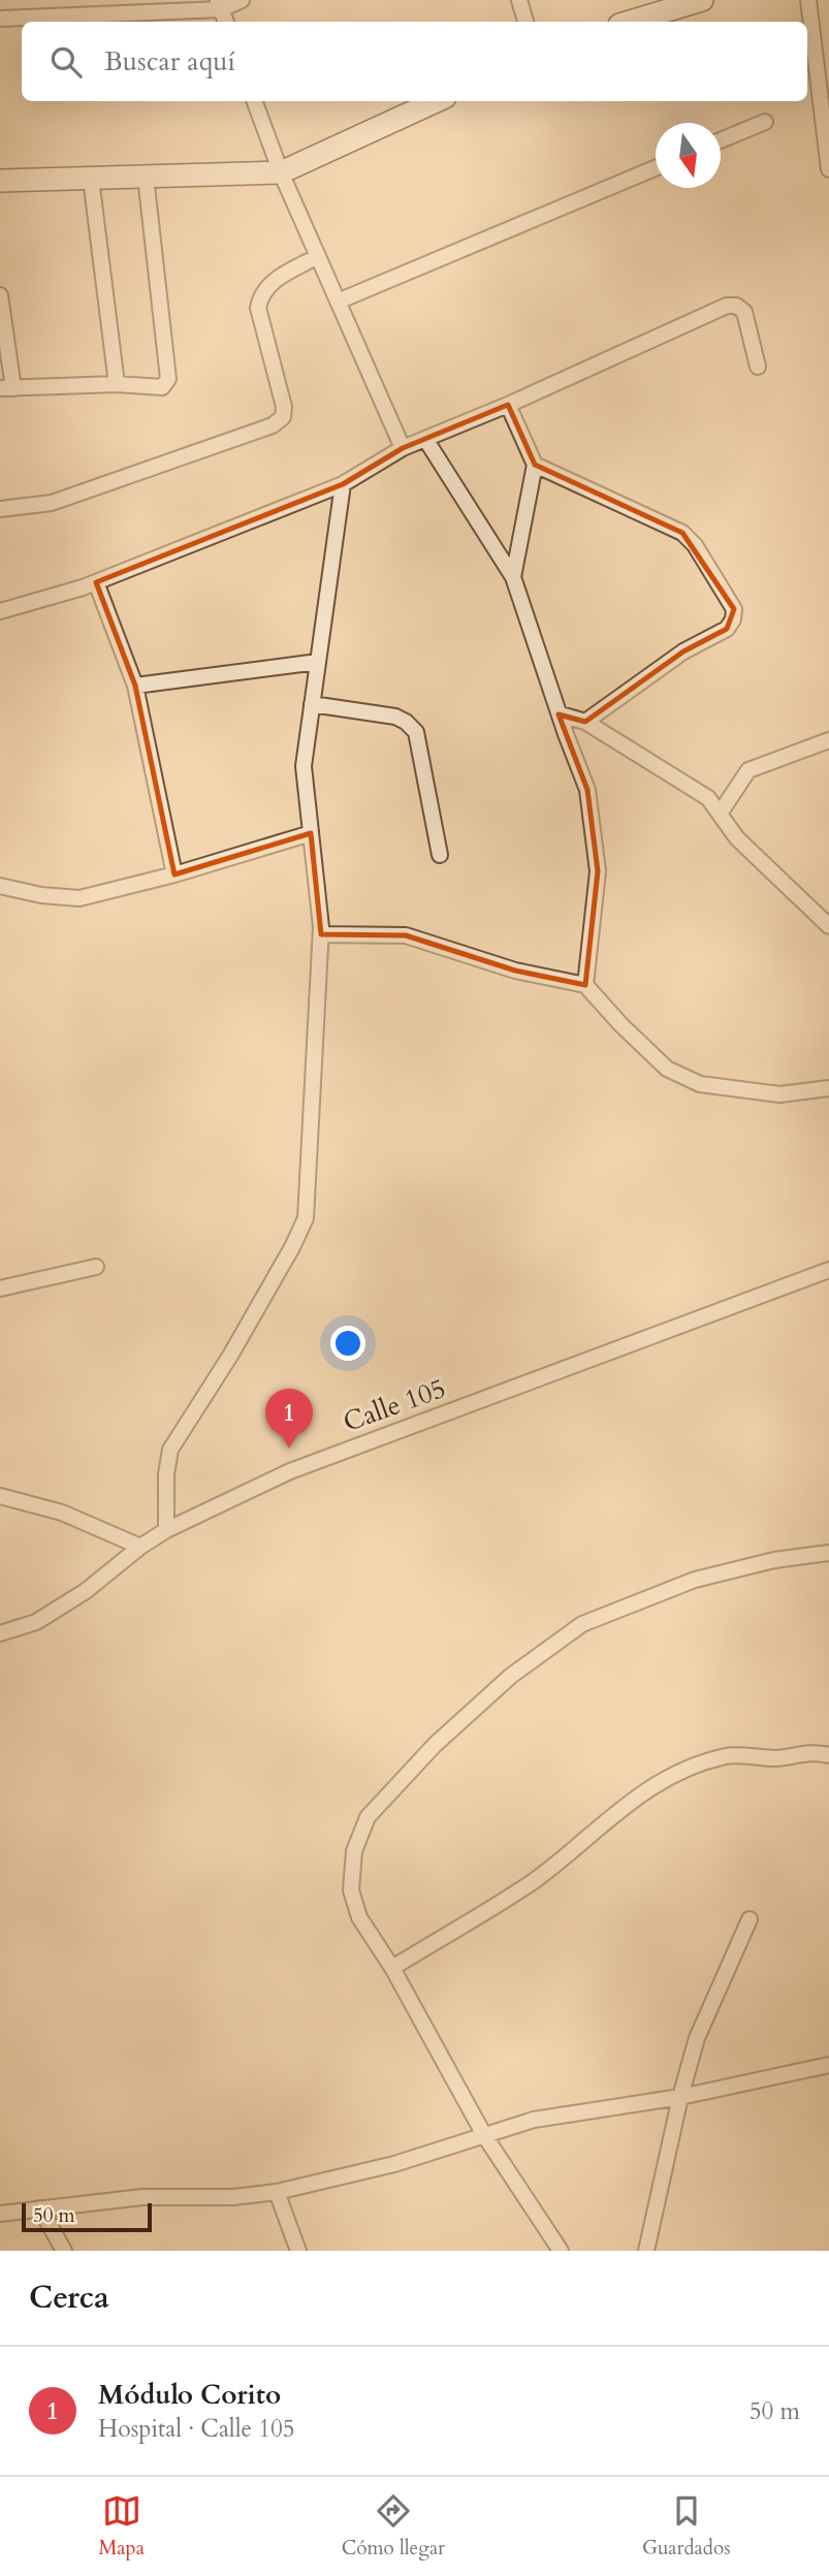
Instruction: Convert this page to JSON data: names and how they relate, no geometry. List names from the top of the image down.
{
  "streets": {
    "street": ["Calle 105"]
  },
  "scale_bar": "50 m",
  "north": "bottom",
  "page": {
    "search": "Buscar aquí",
    "pins": "1",
    "scale": "50 m",
    "heading": "Cerca",
    "list": [
      {
        "mark": "1",
        "name": "Módulo Corito",
        "note": "Hospital · Calle 105",
        "value": "50 m"
      }
    ],
    "nav": ["Mapa", "Cómo llegar", "Guardados"]
  }
}
